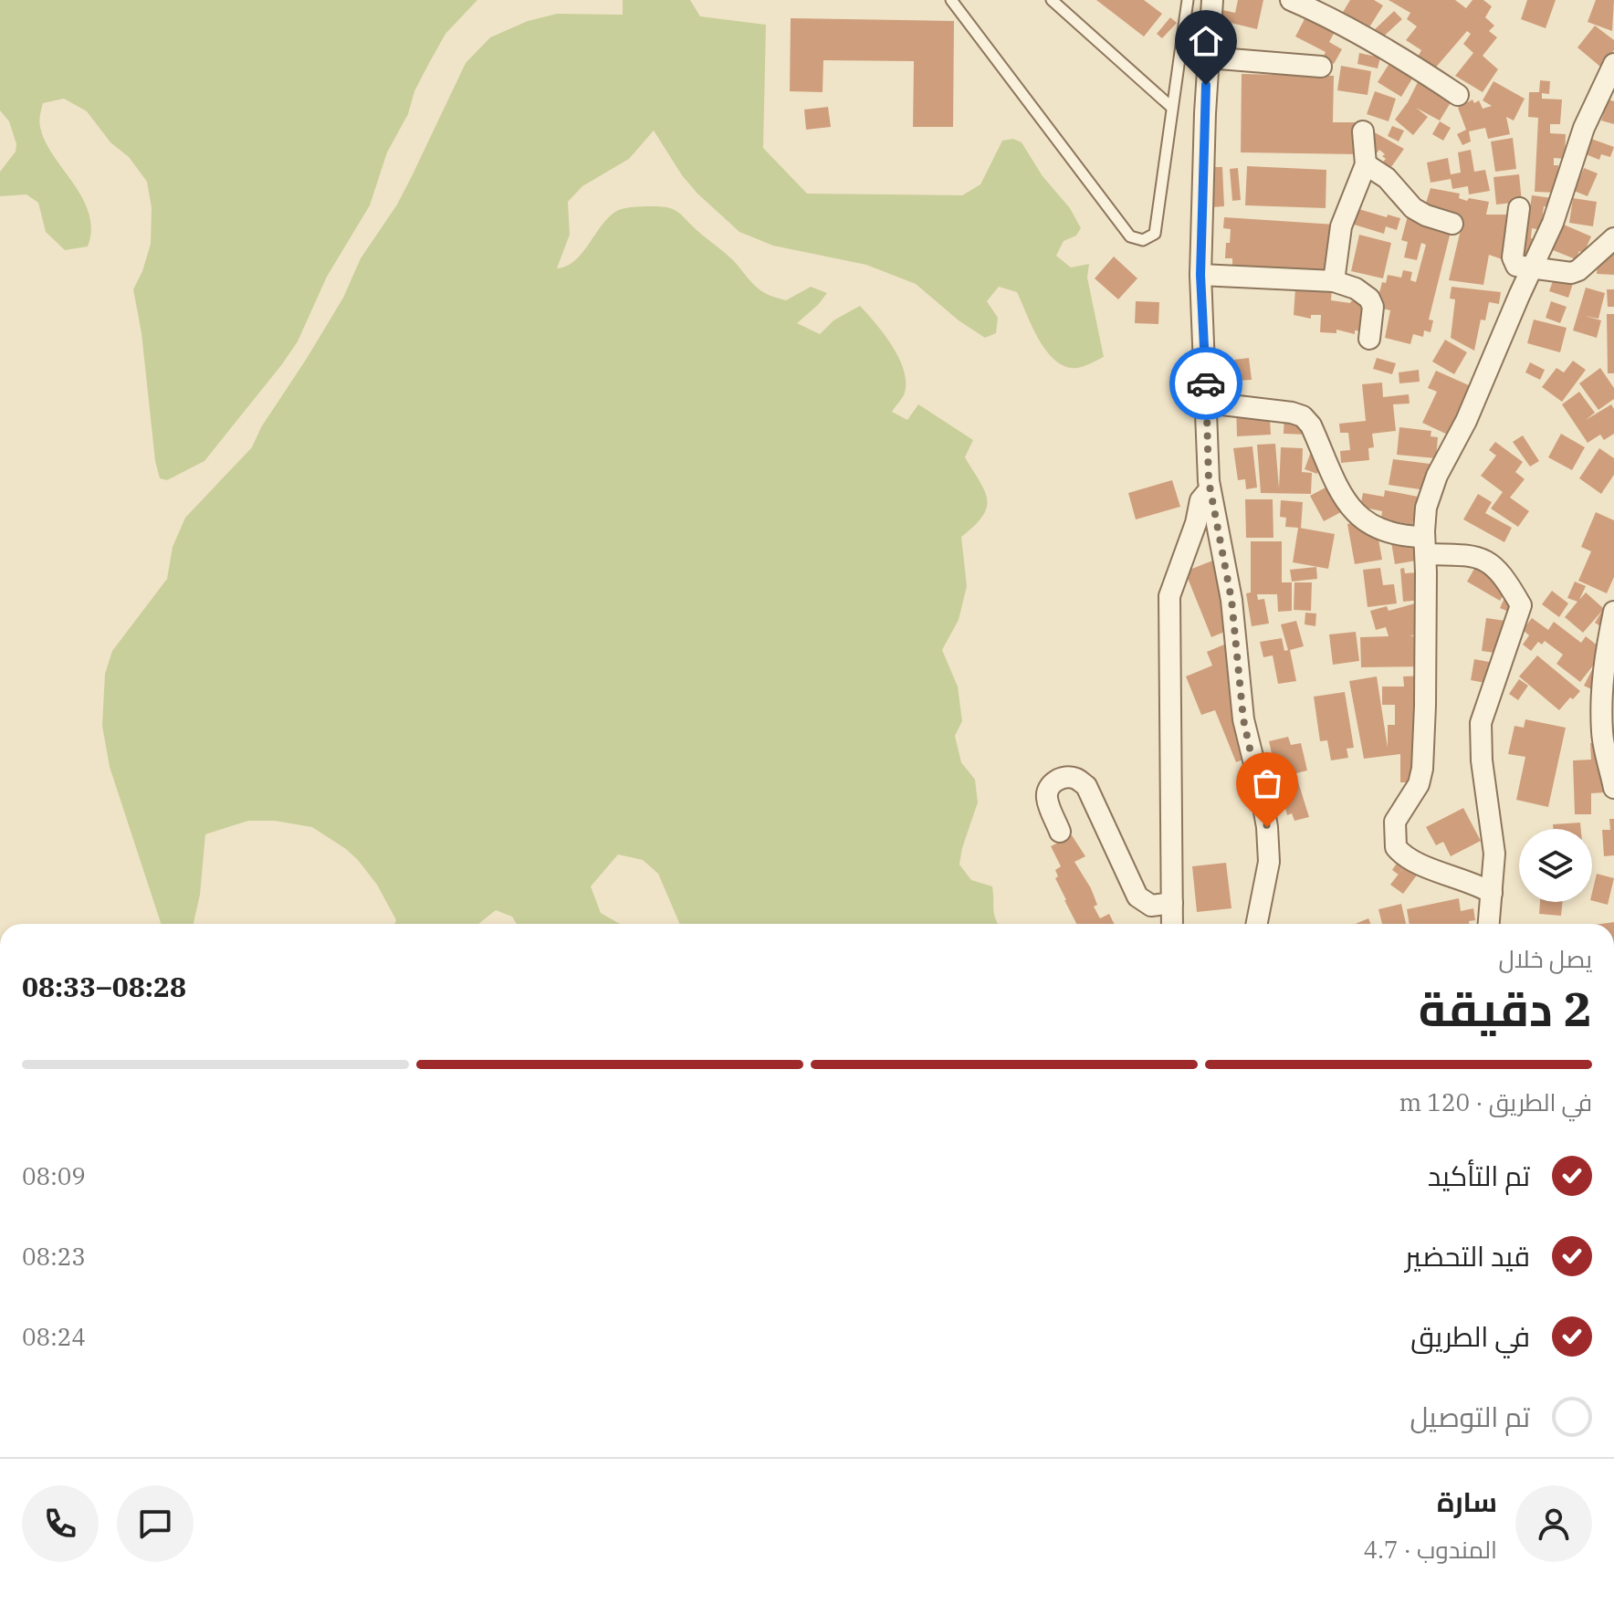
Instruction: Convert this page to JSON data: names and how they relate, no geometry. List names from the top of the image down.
{
  "page": {
    "heading": ["2 دقيقة", "يصل خلال", "08:28–08:33"],
    "panel": ["سارة", "المندوب · 4.7"],
    "bar": "في الطريق · 120 m",
    "list": [
      ["تم التأكيد", "08:09"],
      ["قيد التحضير", "08:23"],
      ["في الطريق", "08:24"],
      "تم التوصيل"
    ]
  }
}
